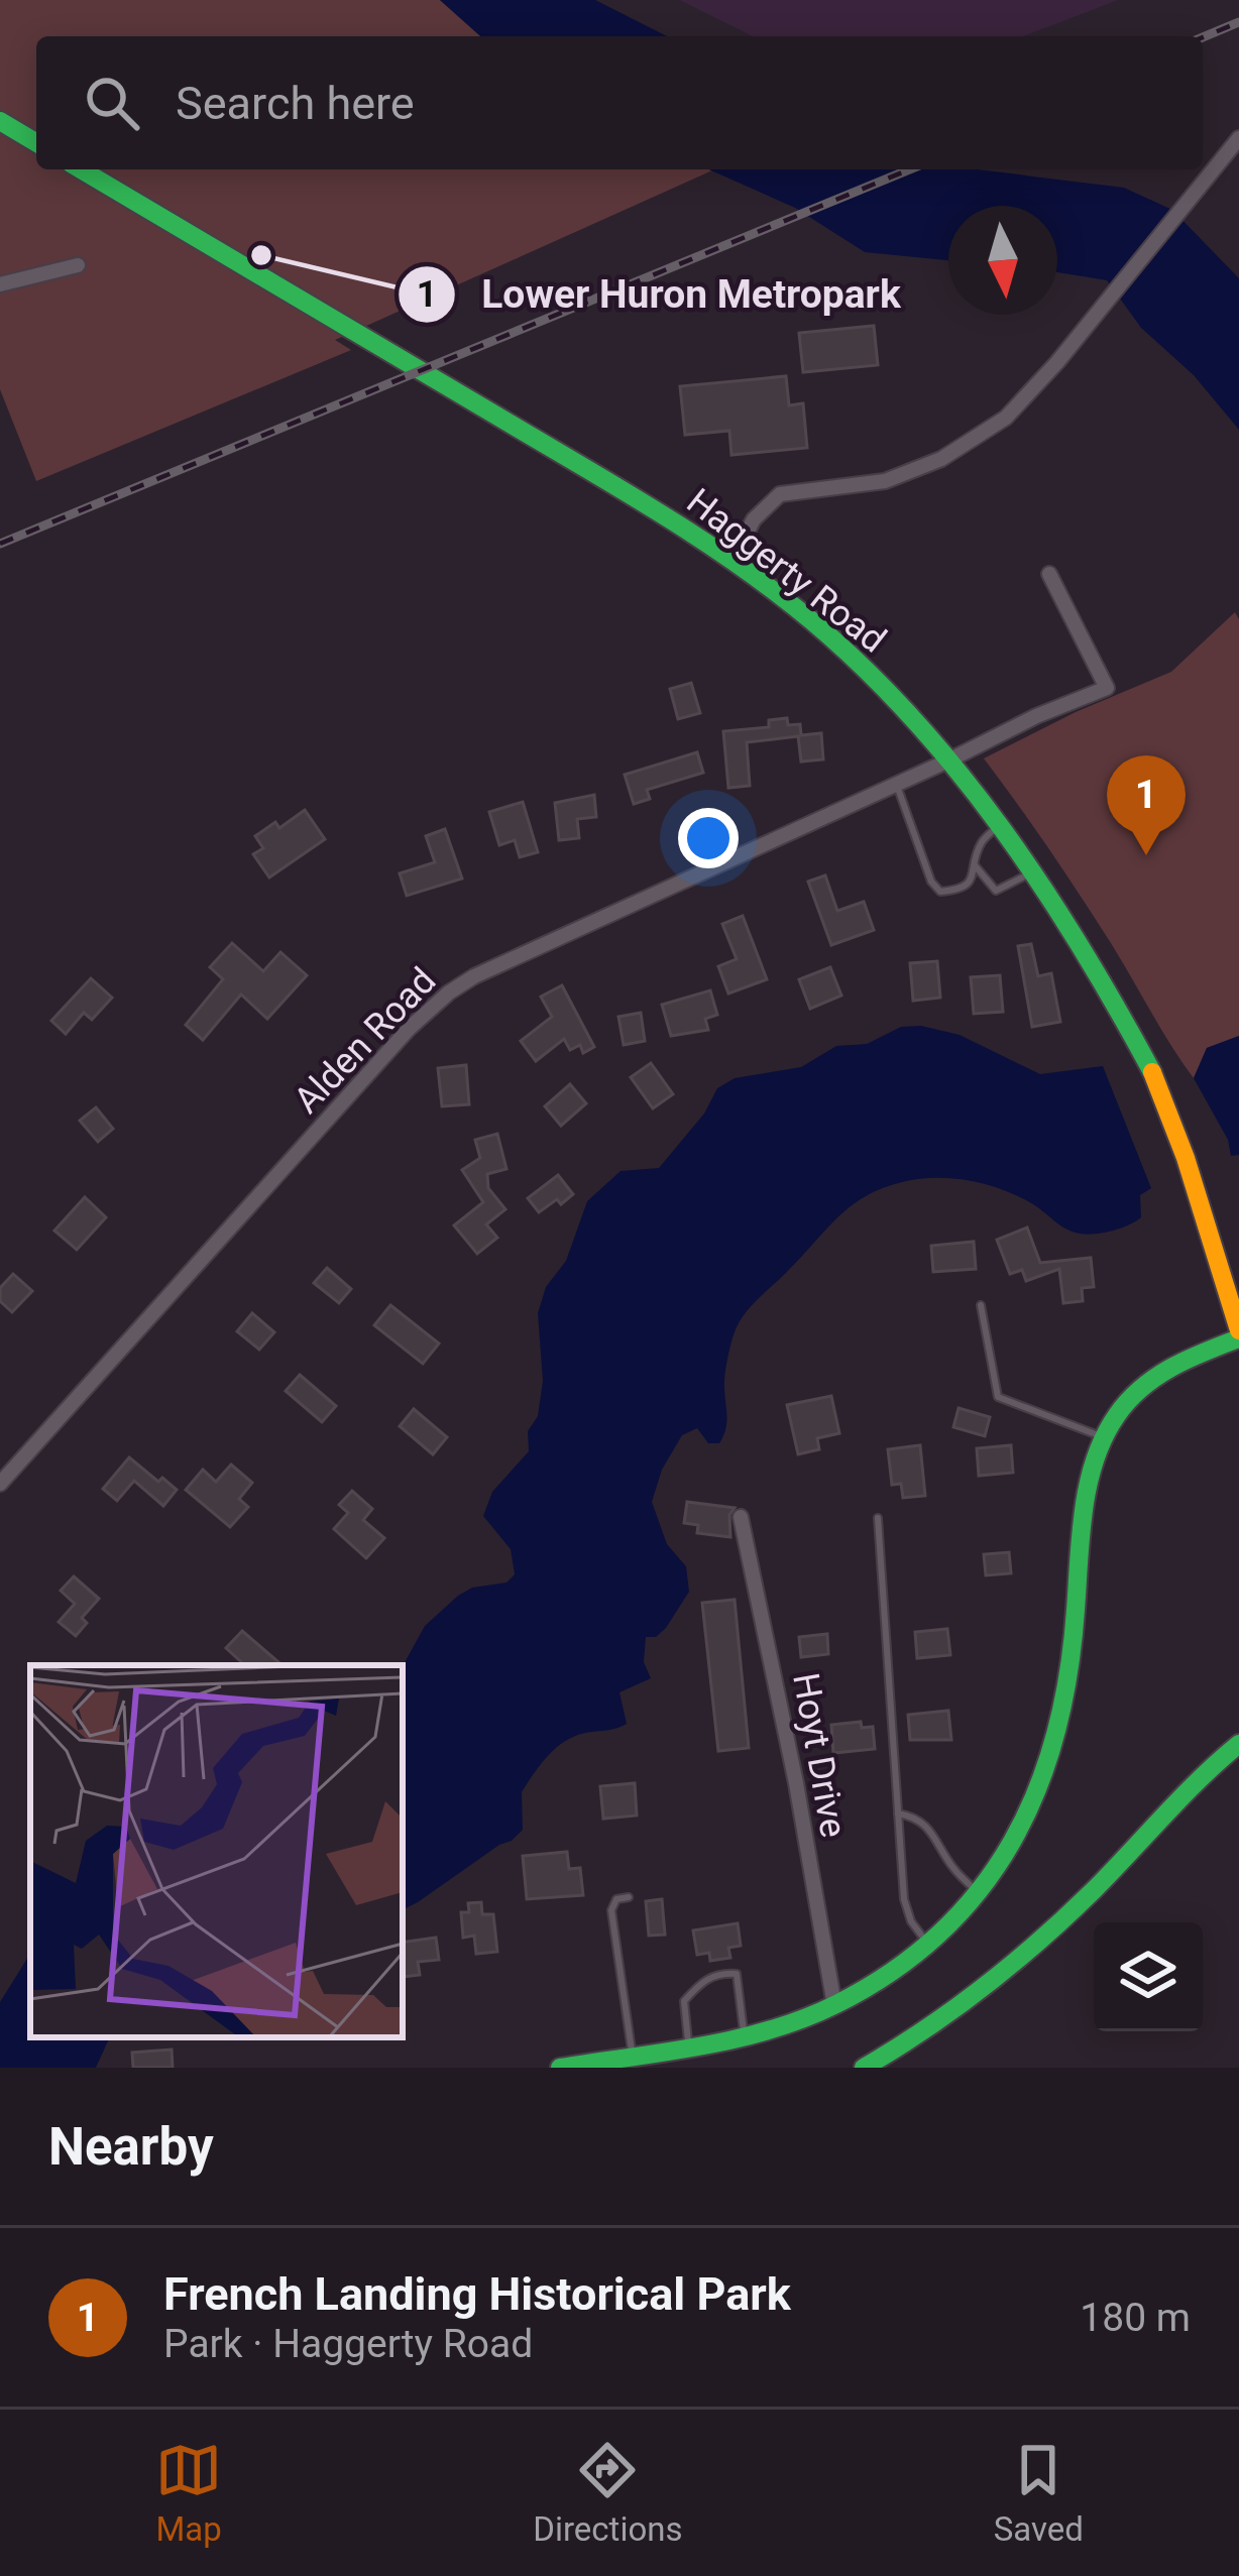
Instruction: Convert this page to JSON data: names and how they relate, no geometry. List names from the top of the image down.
{
  "streets": {
    "main road": ["Haggerty Road"],
    "street": ["Alden Road", "Hoyt Drive"]
  },
  "crossings": [
    ["Haggerty Road", "Alden Road"]
  ],
  "places": ["Lower Huron Metropark"],
  "north": "bottom",
  "page": {
    "search": "Search here",
    "pins": "1",
    "heading": "Nearby",
    "list": [
      {
        "mark": "1",
        "name": "French Landing Historical Park",
        "note": "Park · Haggerty Road",
        "value": "180 m"
      }
    ],
    "nav": ["Map", "Directions", "Saved"]
  }
}
